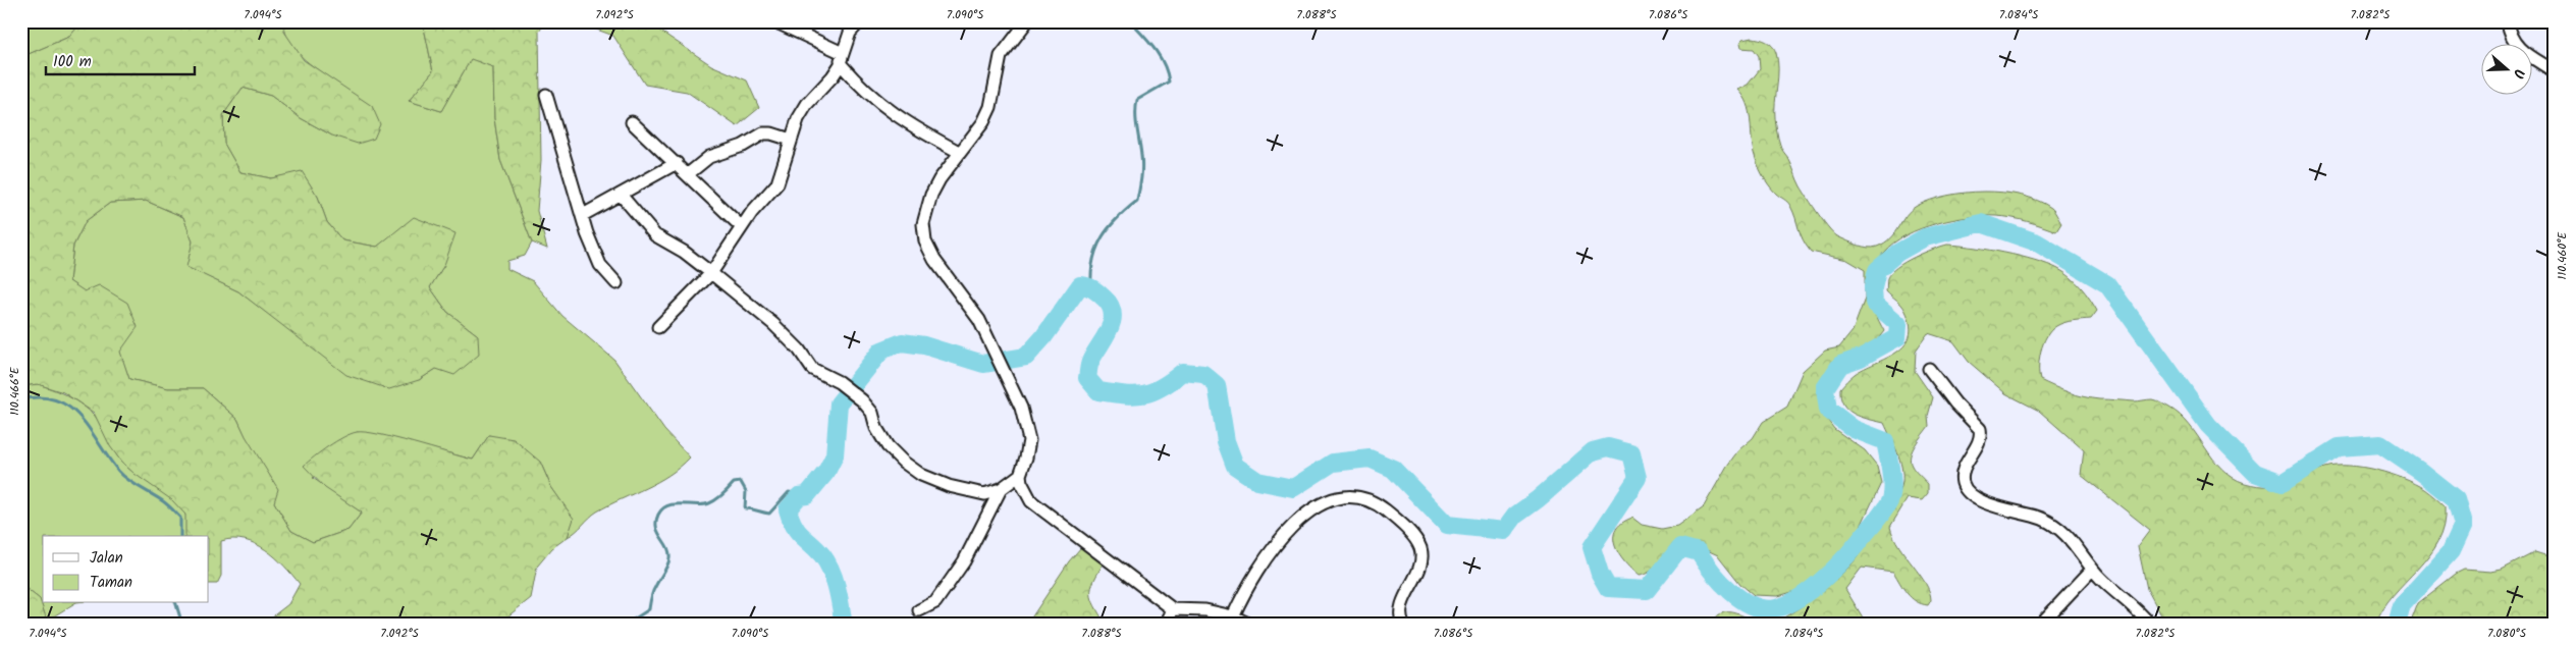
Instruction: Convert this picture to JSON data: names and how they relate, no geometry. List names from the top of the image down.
{
  "legend": ["Jalan", "Taman"],
  "scale_bar": "100 m",
  "north": "right",
  "coordinates": [
    "7.094°S",
    "7.092°S",
    "7.090°S",
    "7.088°S",
    "7.086°S",
    "7.084°S",
    "7.082°S",
    "110.460°E",
    "110.466°E",
    "7.080°S"
  ]
}
